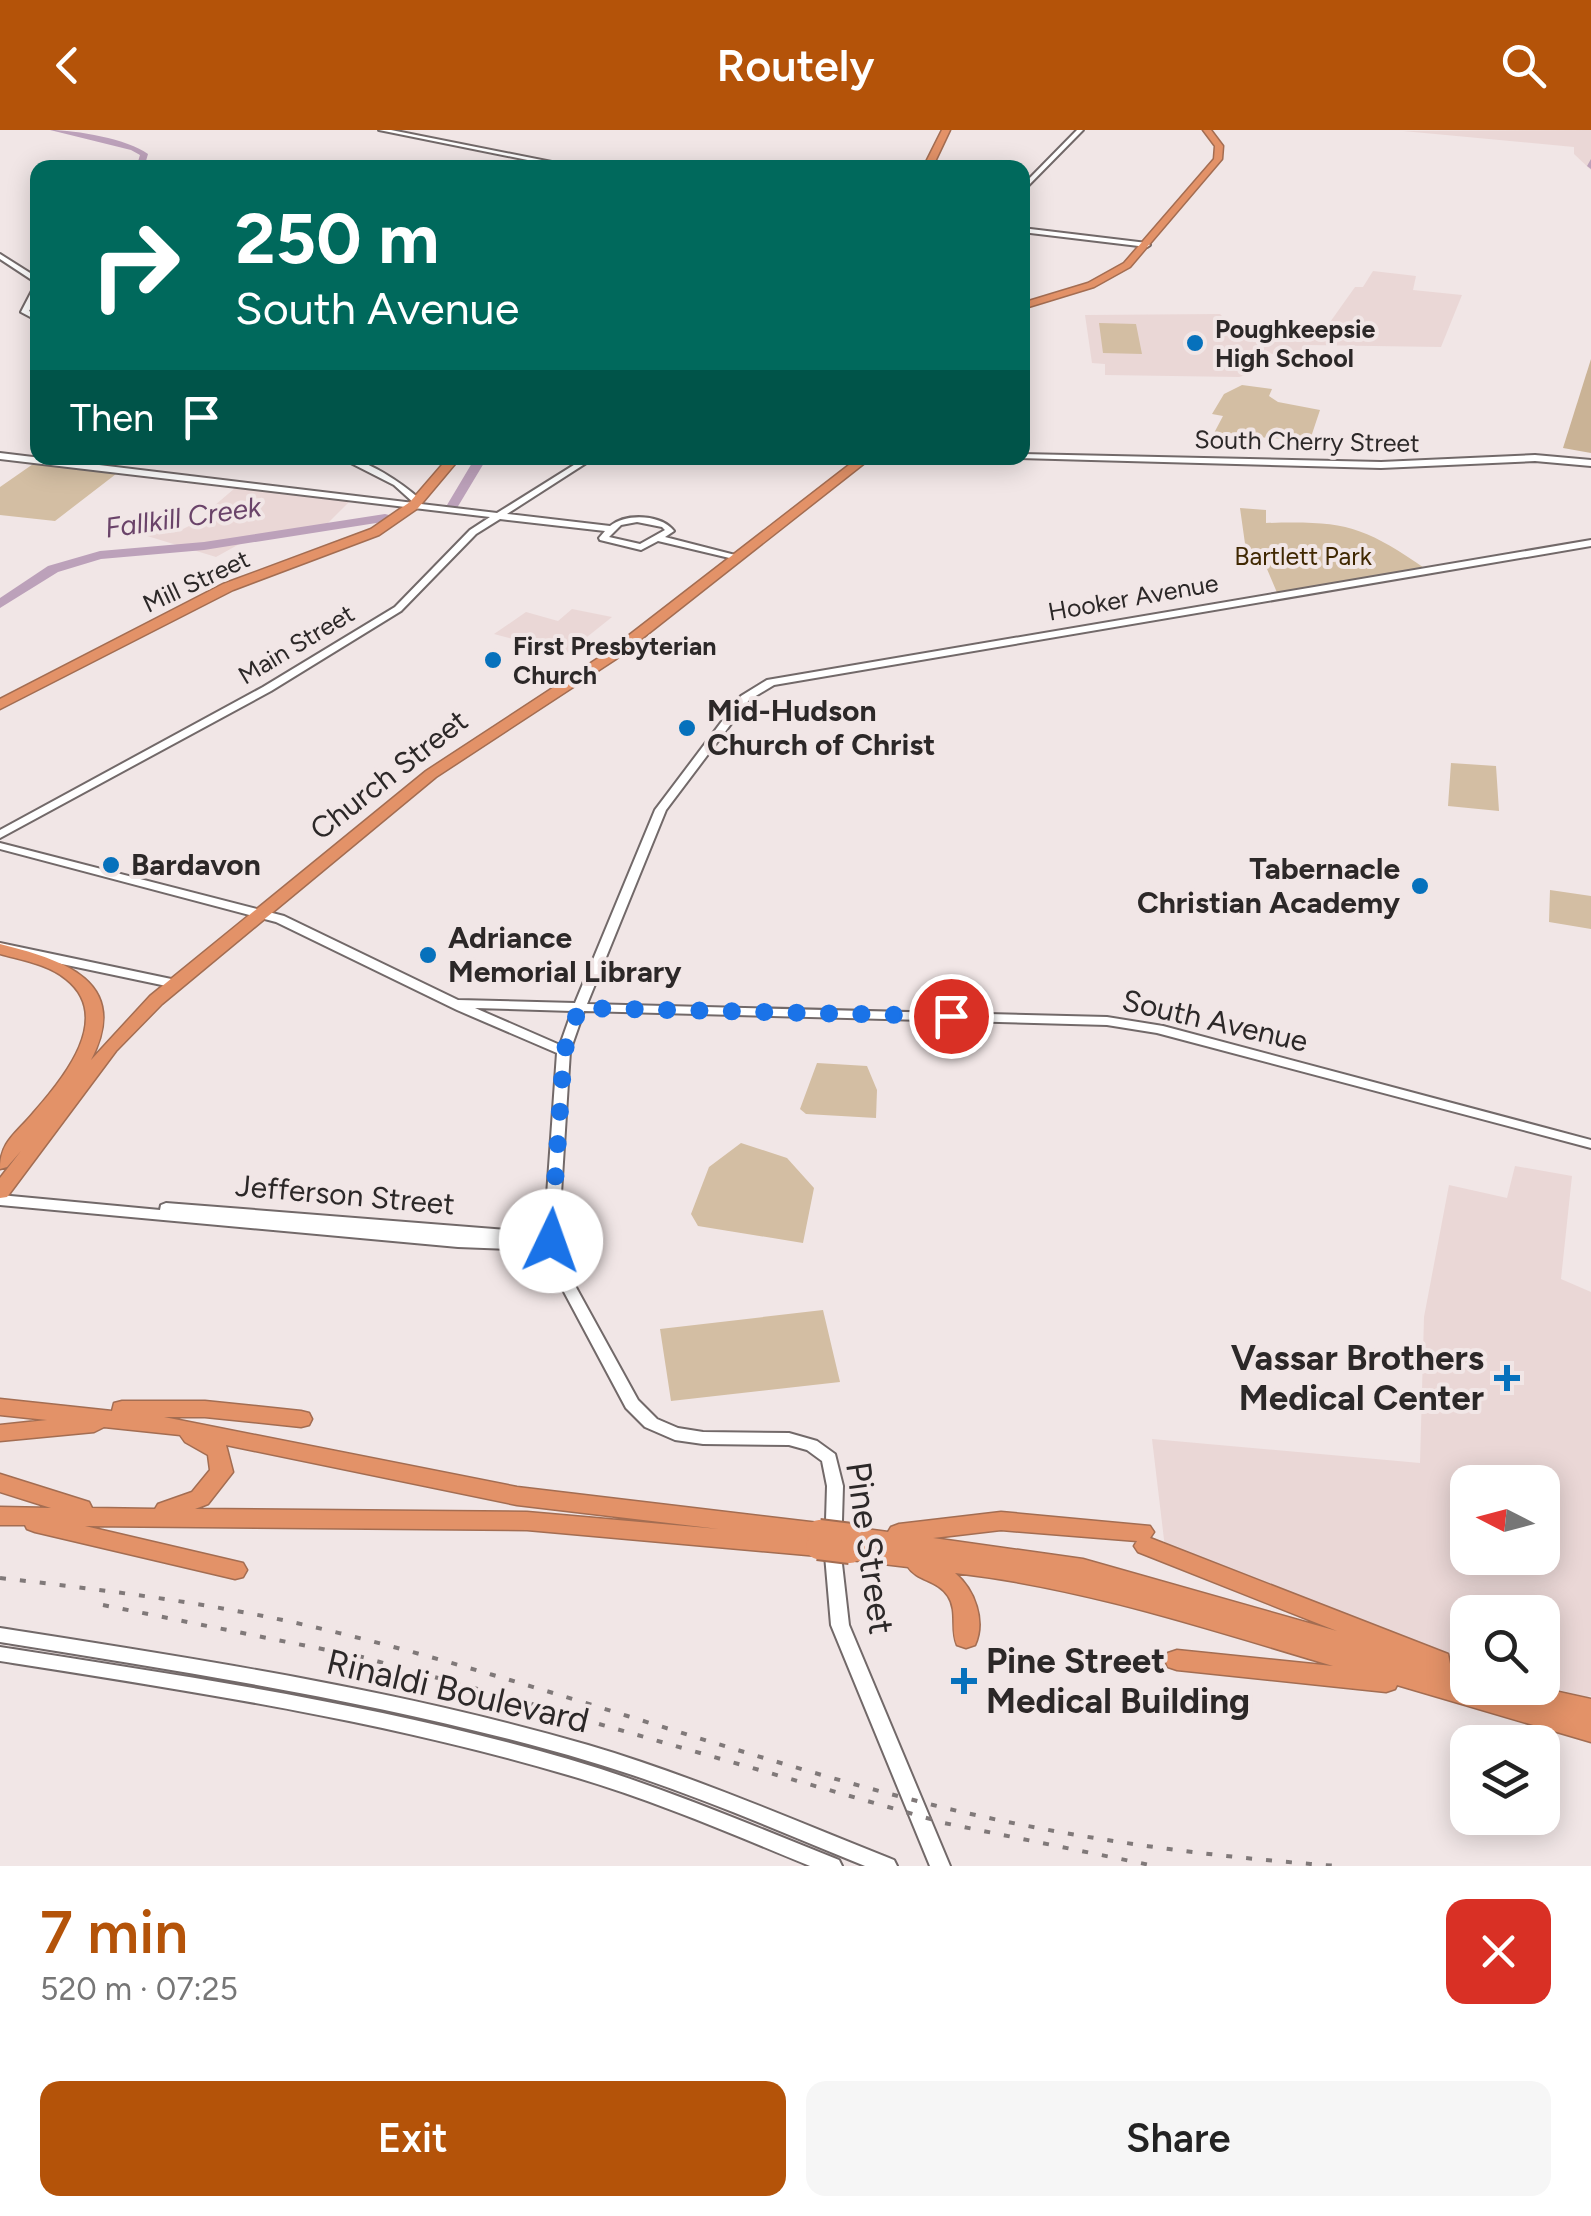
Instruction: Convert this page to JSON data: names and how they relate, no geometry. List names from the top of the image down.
{
  "streets": {
    "highway": ["Mill Street", "Church Street"],
    "street": [
      "South Cherry Street",
      "Hooker Avenue",
      "Main Street",
      "South Avenue",
      "Jefferson Street",
      "Pine Street",
      "Rinaldi Boulevard"
    ]
  },
  "crossings": [
    ["Hooker Avenue", "South Avenue"],
    ["Church Street", "Jefferson Street"],
    ["Jefferson Street", "Pine Street"]
  ],
  "water": ["Fallkill Creek"],
  "parks": ["Bartlett Park"],
  "places": {
    "other": [
      "Poughkeepsie High School",
      "First Presbyterian Church",
      "Mid-Hudson Church of Christ",
      "Bardavon",
      "Tabernacle Christian Academy",
      "Adriance Memorial Library"
    ],
    "health": ["Vassar Brothers Medical Center", "Pine Street Medical Building"]
  },
  "north": "left",
  "page": {
    "header": "Routely",
    "turn": ["250 m", "South Avenue"],
    "then": "Then",
    "heading": ["7 min", "520 m · 07:25"],
    "buttons": ["Exit", "Share"]
  }
}
